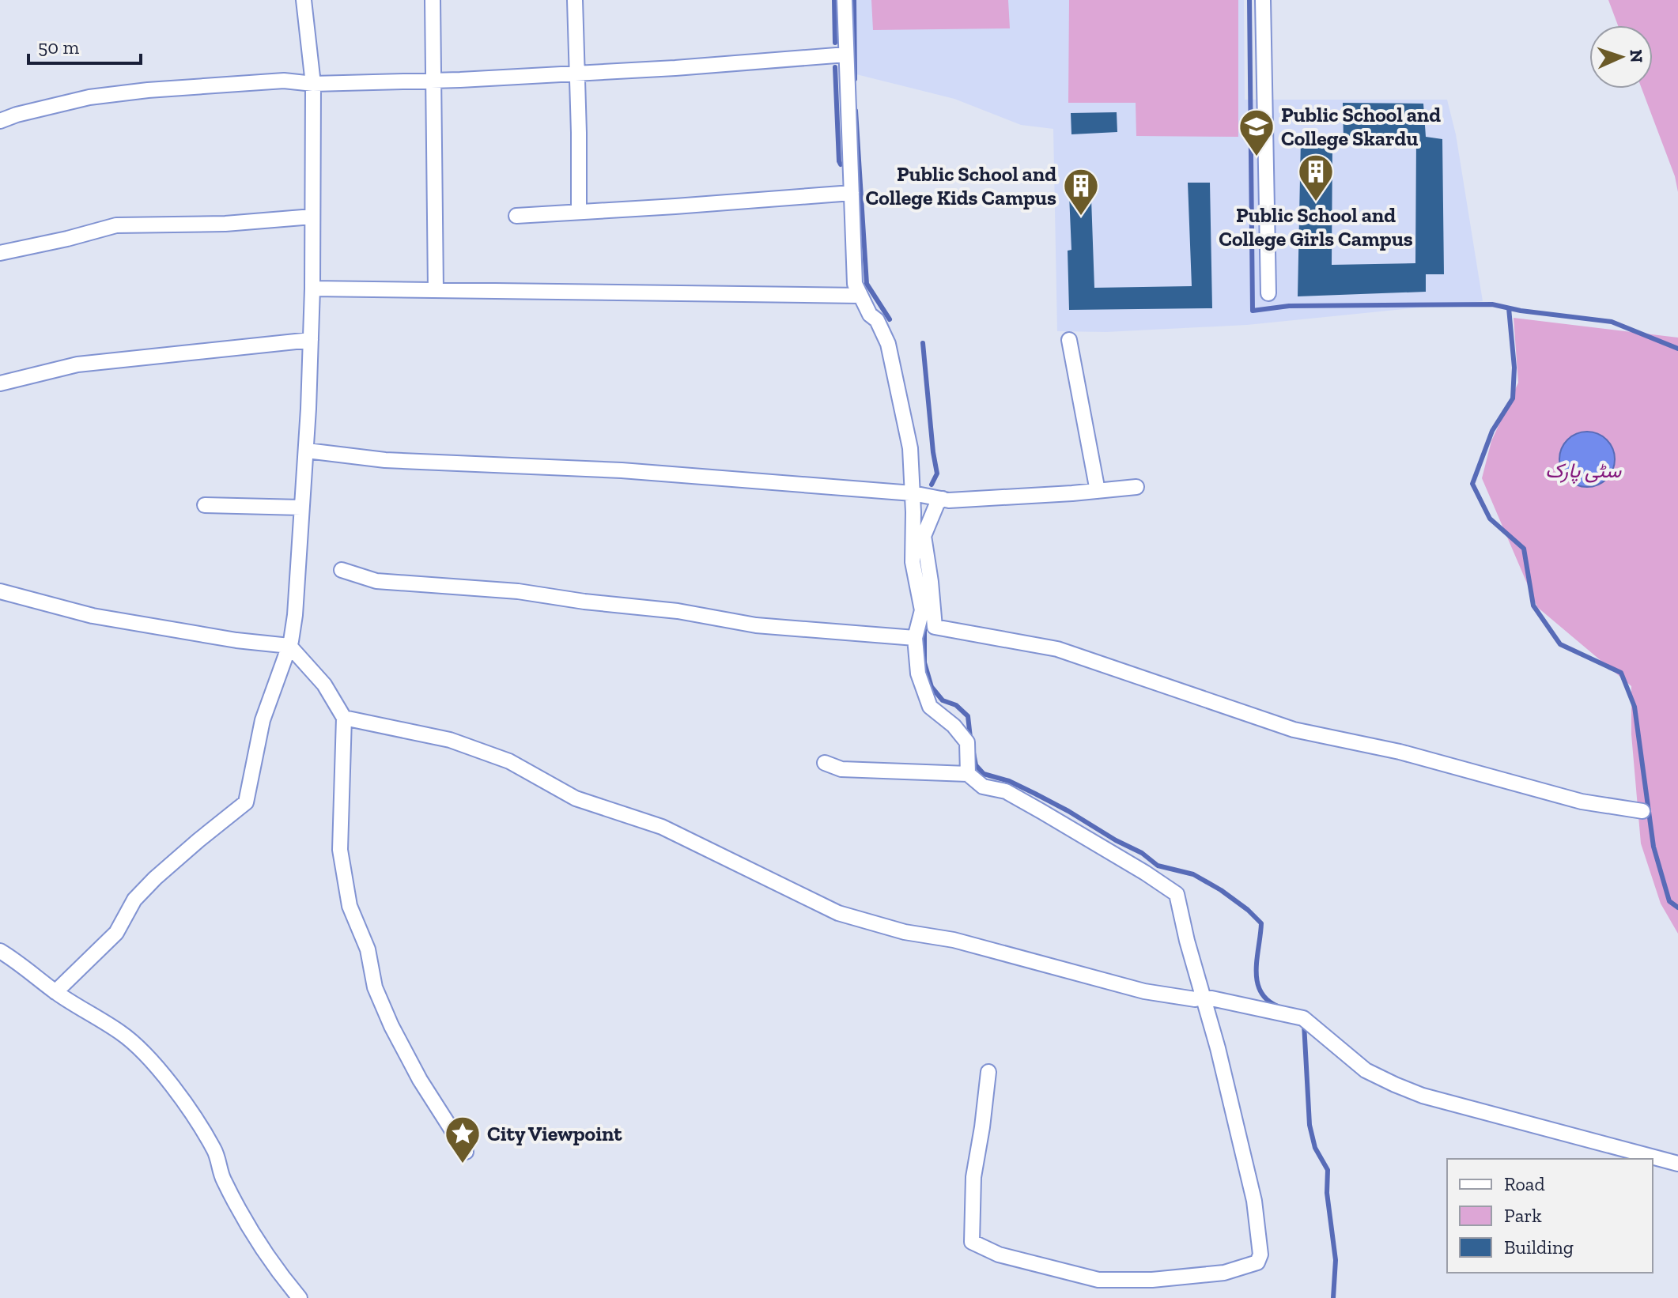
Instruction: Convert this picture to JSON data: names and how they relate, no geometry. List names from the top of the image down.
{
  "parks": ["سٹی پارک"],
  "places": {
    "school or university": ["Public School and College Skardu"],
    "building": ["Public School and College Girls Campus", "Public School and College Kids Campus"],
    "place": ["City Viewpoint"]
  },
  "legend": ["Road", "Park", "Building"],
  "scale_bar": "50 m",
  "north": "right"
}
